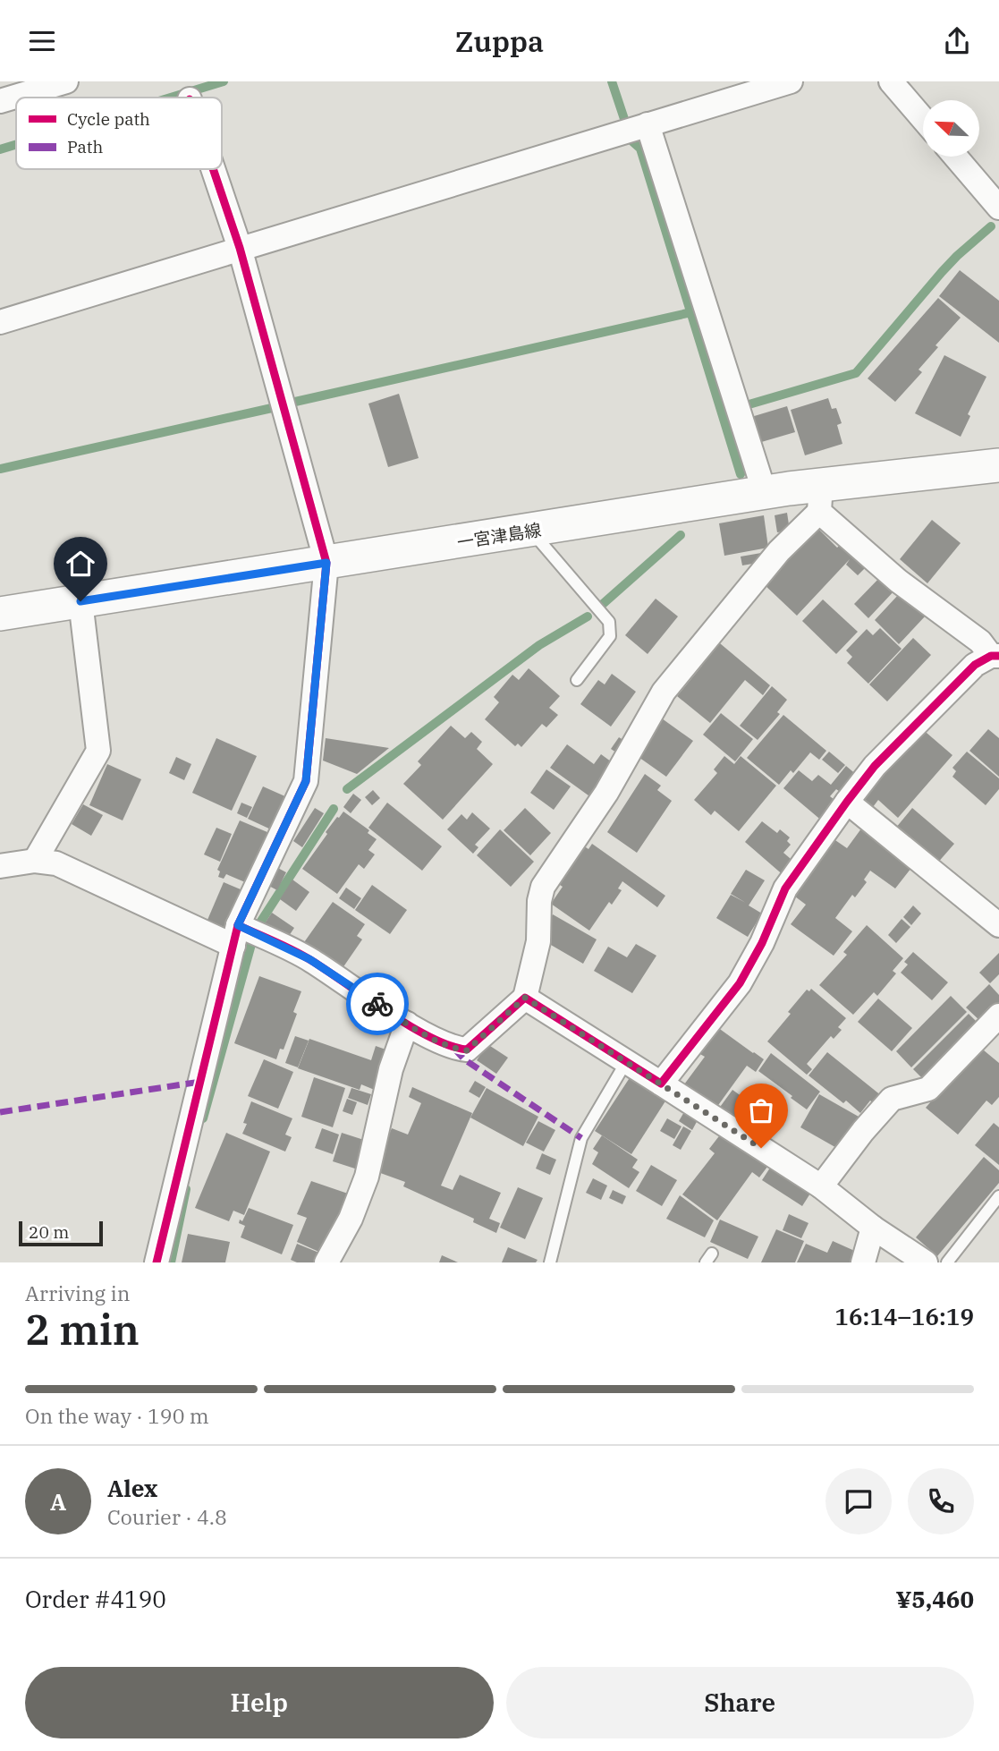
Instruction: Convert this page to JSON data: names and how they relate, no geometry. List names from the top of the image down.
{
  "streets": {
    "main road": ["一宮津島線"]
  },
  "legend": ["Cycle path", "Path"],
  "scale_bar": "20 m",
  "north": "top left",
  "page": {
    "header": "Zuppa",
    "scale": "20 m",
    "heading": ["2 min", "Arriving in", "16:14–16:19"],
    "panel": [
      "Alex",
      "Courier · 4.8",
      "Order #4190",
      "¥5,460"
    ],
    "bar": "On the way · 190 m",
    "round": "A",
    "buttons": ["Help", "Share"]
  }
}
